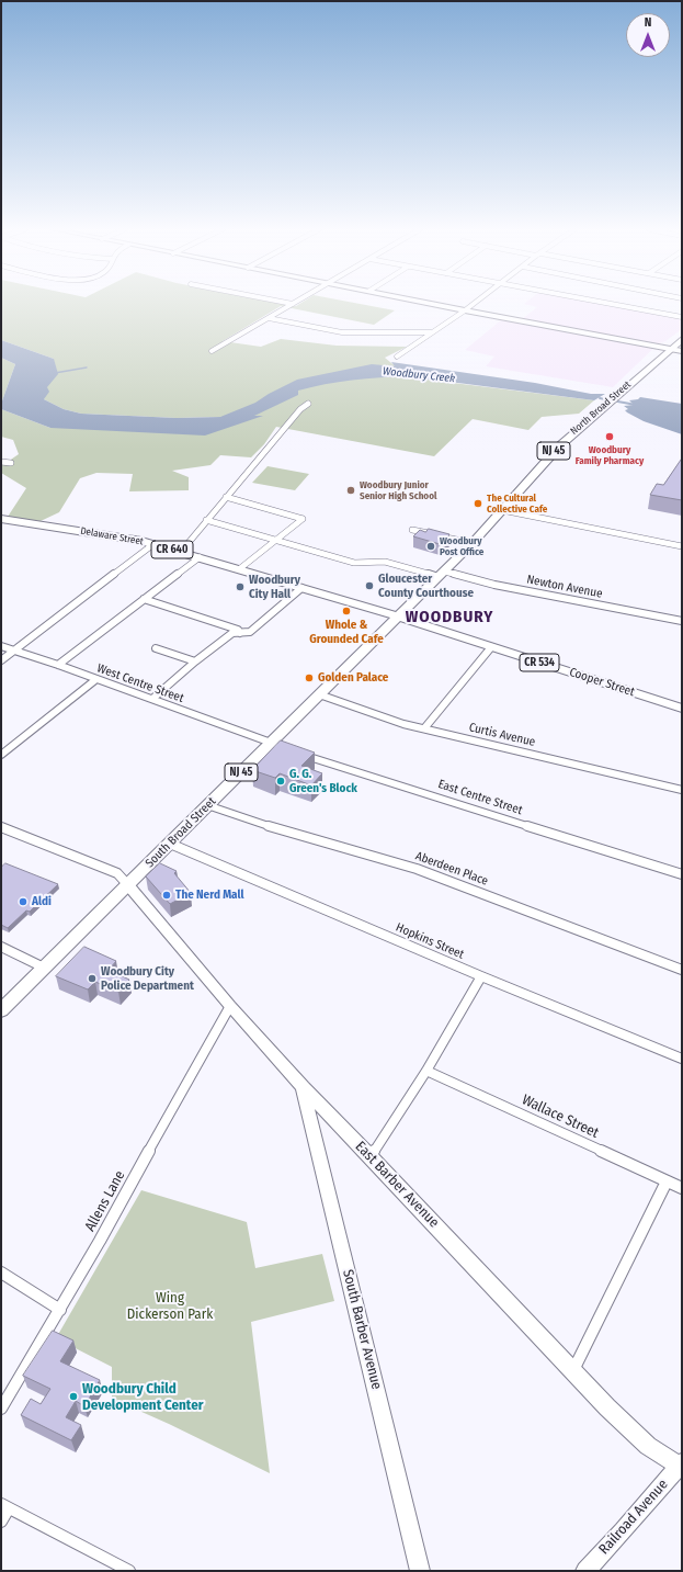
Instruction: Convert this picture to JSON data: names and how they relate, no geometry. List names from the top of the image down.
{
  "streets": {
    "main road": [
      "North Broad Street",
      "NJ 45",
      "Delaware Street",
      "CR 640",
      "CR 534",
      "Cooper Street",
      "South Broad Street"
    ],
    "street": [
      "Newton Avenue",
      "West Centre Street",
      "Curtis Avenue",
      "East Centre Street",
      "Aberdeen Place",
      "Hopkins Street",
      "Wallace Street",
      "East Barber Avenue",
      "Allens Lane",
      "South Barber Avenue",
      "Railroad Avenue"
    ]
  },
  "crossings": [
    ["North Broad Street", "Delaware Street"],
    ["North Broad Street", "Newton Avenue"],
    ["North Broad Street", "Cooper Street"],
    ["North Broad Street", "South Broad Street"],
    ["Delaware Street", "Cooper Street"],
    ["Delaware Street", "South Broad Street"],
    ["Cooper Street", "South Broad Street"],
    ["West Centre Street", "South Broad Street"],
    ["Curtis Avenue", "South Broad Street"],
    ["South Broad Street", "Aberdeen Place"],
    ["South Broad Street", "Hopkins Street"],
    ["South Broad Street", "East Barber Avenue"],
    ["East Barber Avenue", "Allens Lane"],
    ["East Barber Avenue", "South Barber Avenue"],
    ["East Barber Avenue", "Railroad Avenue"]
  ],
  "districts": ["WOODBURY"],
  "water": ["Woodbury Creek"],
  "parks": ["Wing Dickerson Park"],
  "places": [
    "Woodbury Family Pharmacy",
    "Woodbury Junior Senior High School",
    "The Cultural Collective Cafe",
    "Woodbury Post Office",
    "Gloucester County Courthouse",
    "Woodbury City Hall",
    "Whole & Grounded Cafe",
    "Golden Palace",
    "G. G. Green's Block",
    "The Nerd Mall",
    "Aldi",
    "Woodbury City Police Department",
    "Woodbury Child Development Center"
  ],
  "north": "top"
}
